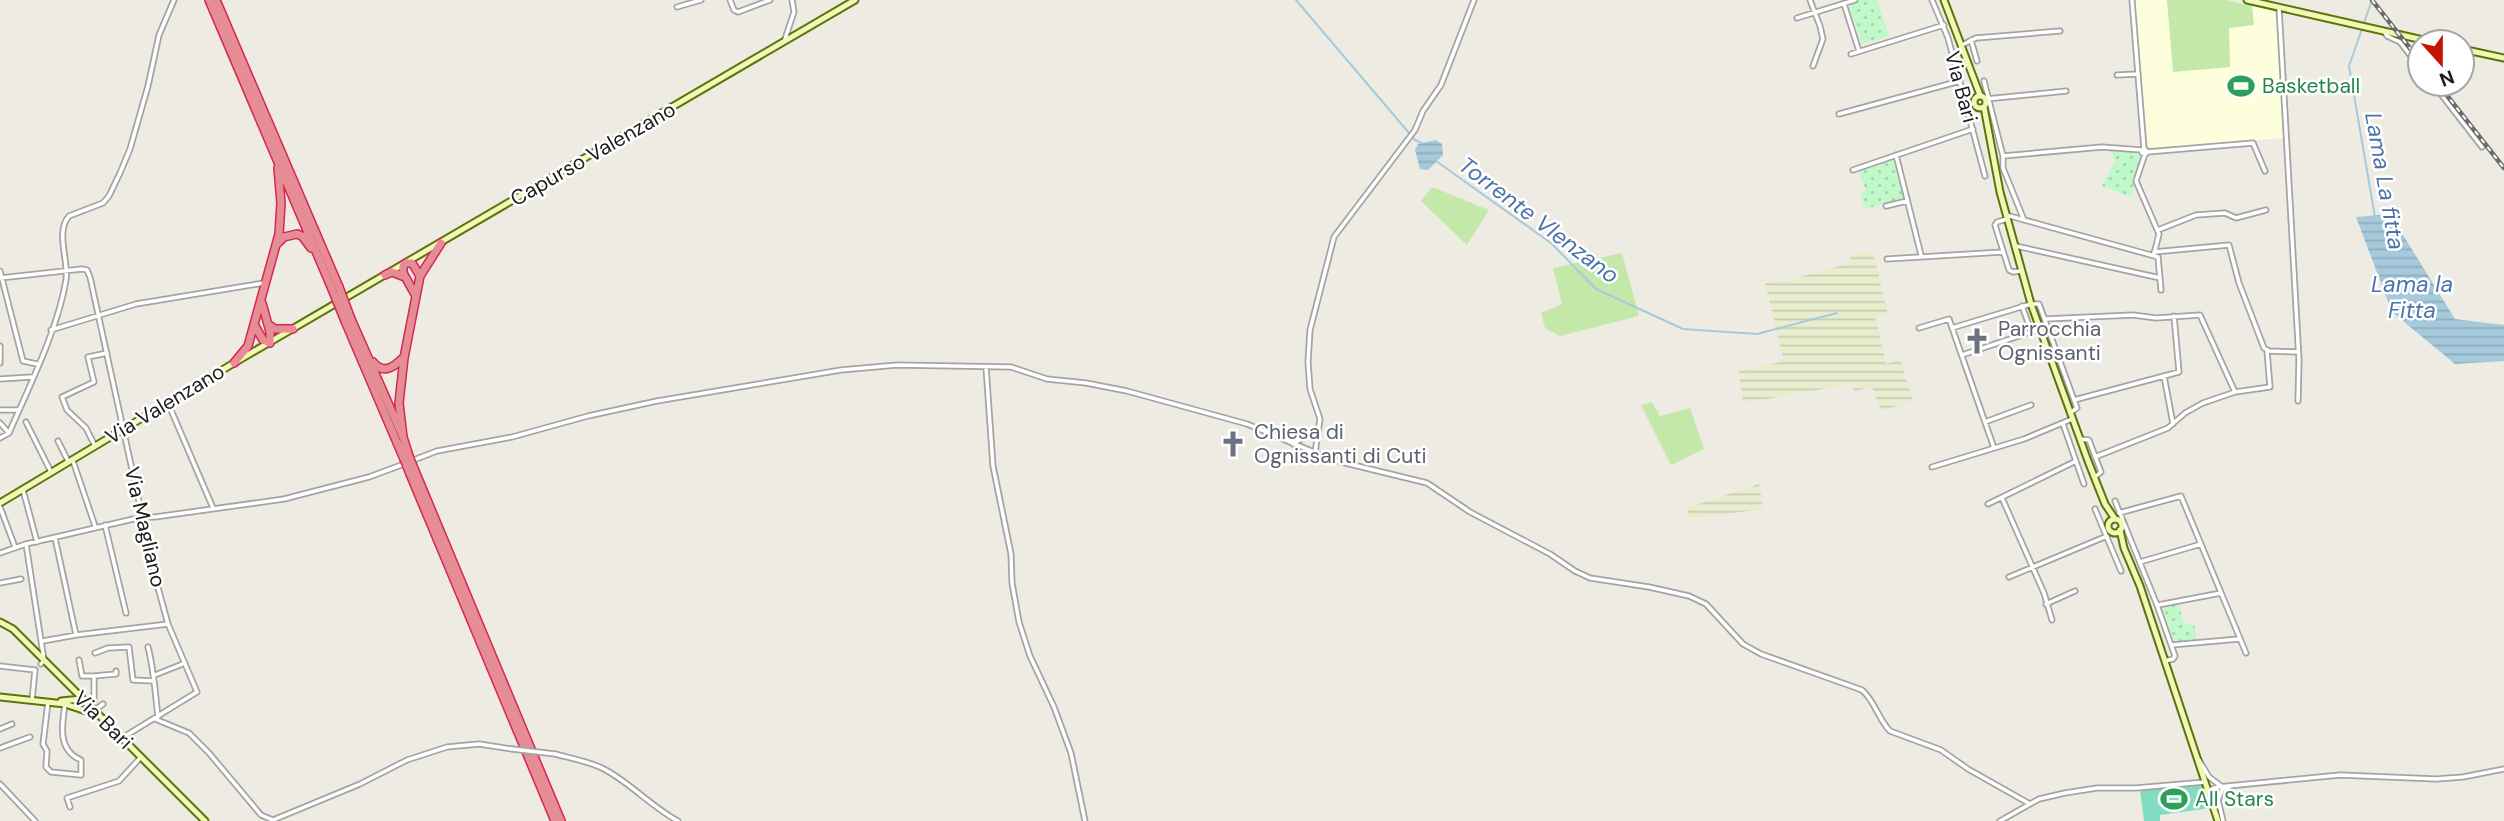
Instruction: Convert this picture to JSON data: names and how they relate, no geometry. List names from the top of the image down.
{
  "streets": {
    "main road": ["Via Bari", "Capurso Valenzano", "Via Valenzano"],
    "street": ["Via Magliano"]
  },
  "crossings": [
    ["Capurso Valenzano", "Via Valenzano"],
    ["Via Valenzano", "Via Magliano"]
  ],
  "water": ["Lama La fitta", "Torrente Vlenzano", "Lama la Fitta"],
  "places": {
    "sports": ["Basketball", "All Stars"],
    "church": ["Parrocchia Ognissanti", "Chiesa di Ognissanti di Cuti"]
  },
  "north": "bottom"
}
